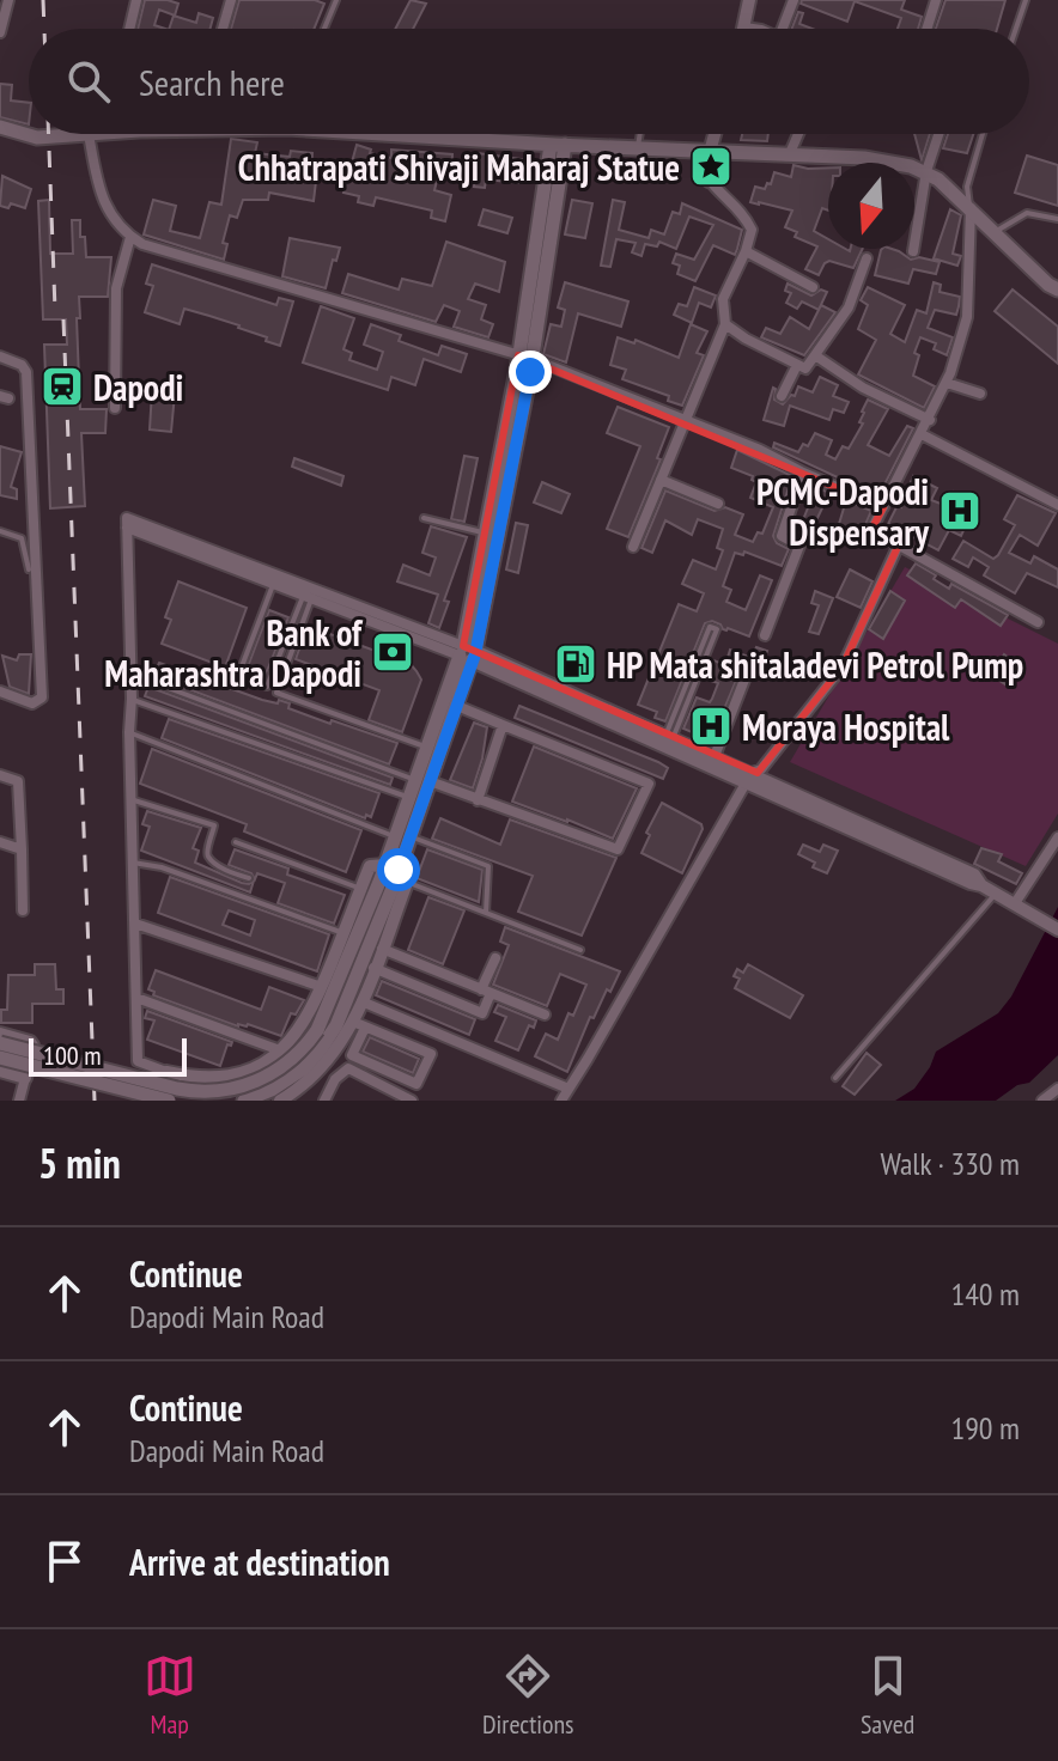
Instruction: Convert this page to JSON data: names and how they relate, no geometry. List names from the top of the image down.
{
  "places": {
    "place": ["Chhatrapati Shivaji Maharaj Statue"],
    "station": ["Dapodi"],
    "hospital": ["PCMC-Dapodi Dispensary", "Moraya Hospital"],
    "bank": ["Bank of Maharashtra Dapodi"],
    "fuel station": ["HP Mata shitaladevi Petrol Pump"]
  },
  "scale_bar": "100 m",
  "north": "bottom",
  "page": {
    "search": "Search here",
    "scale": "100 m",
    "heading": ["5 min", "Walk · 330 m"],
    "list": [
      ["Continue", "Dapodi Main Road", "140 m"],
      ["Continue", "Dapodi Main Road", "190 m"],
      "Arrive at destination"
    ],
    "nav": ["Map", "Directions", "Saved"]
  }
}
